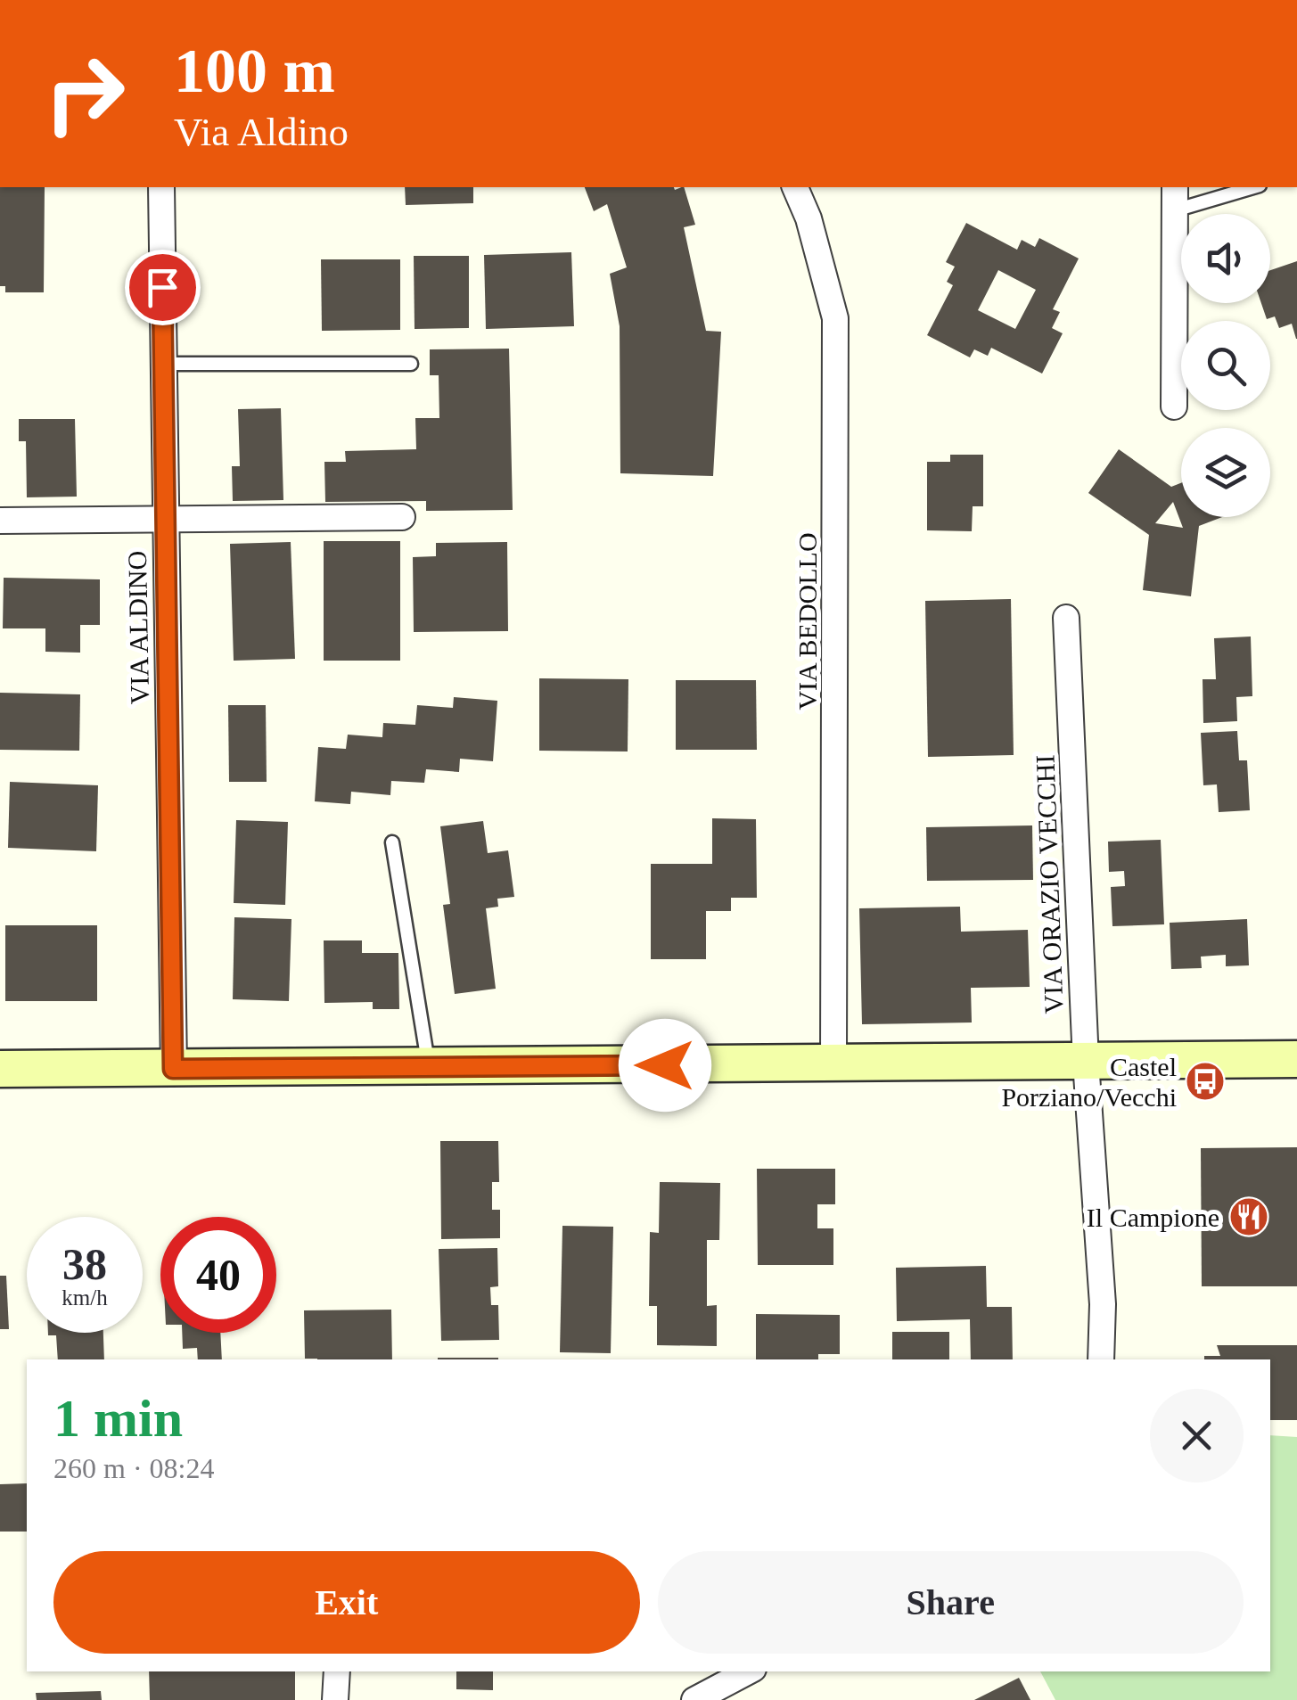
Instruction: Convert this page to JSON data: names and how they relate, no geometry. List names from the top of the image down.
{
  "streets": {
    "street": ["VIA BEDOLLO", "VIA ALDINO", "VIA ORAZIO VECCHI"]
  },
  "places": {
    "bus stop": ["Castel Porziano/Vecchi"],
    "restaurant": ["Il Campione"]
  },
  "page": {
    "turn": ["100 m", "Via Aldino"],
    "speed": "38 km/h",
    "limit": "40",
    "heading": ["1 min", "260 m · 08:24"],
    "buttons": ["Exit", "Share"]
  }
}
